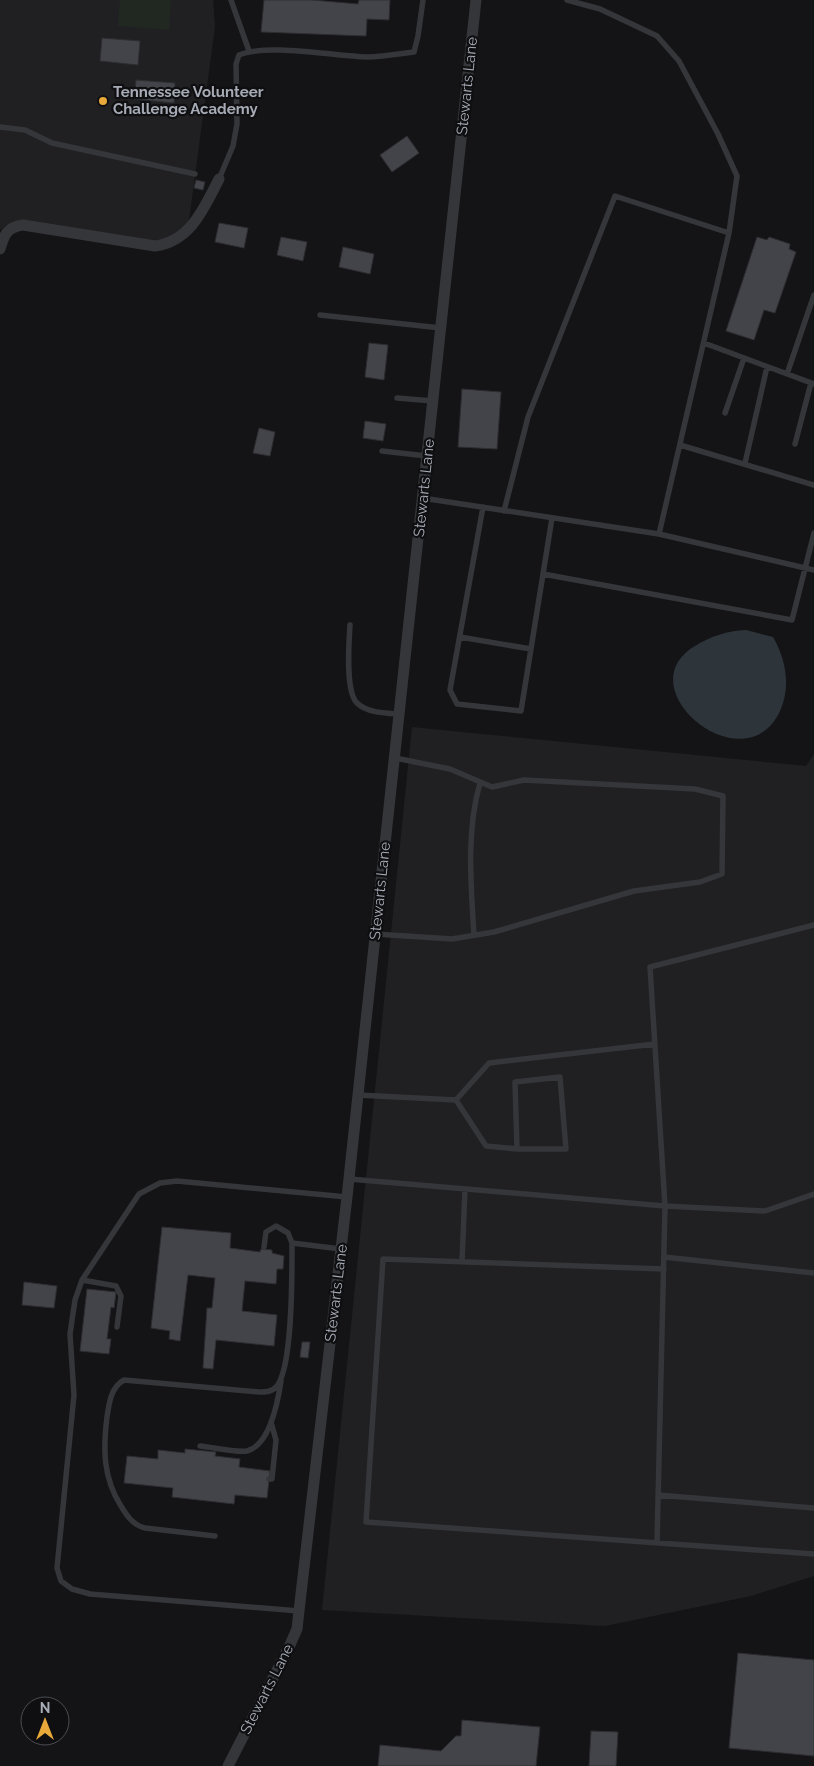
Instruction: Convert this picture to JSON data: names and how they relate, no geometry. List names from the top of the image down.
{
  "streets": {
    "street": ["Stewarts Lane"]
  },
  "places": ["Tennessee Volunteer Challenge Academy"],
  "north": "top"
}
